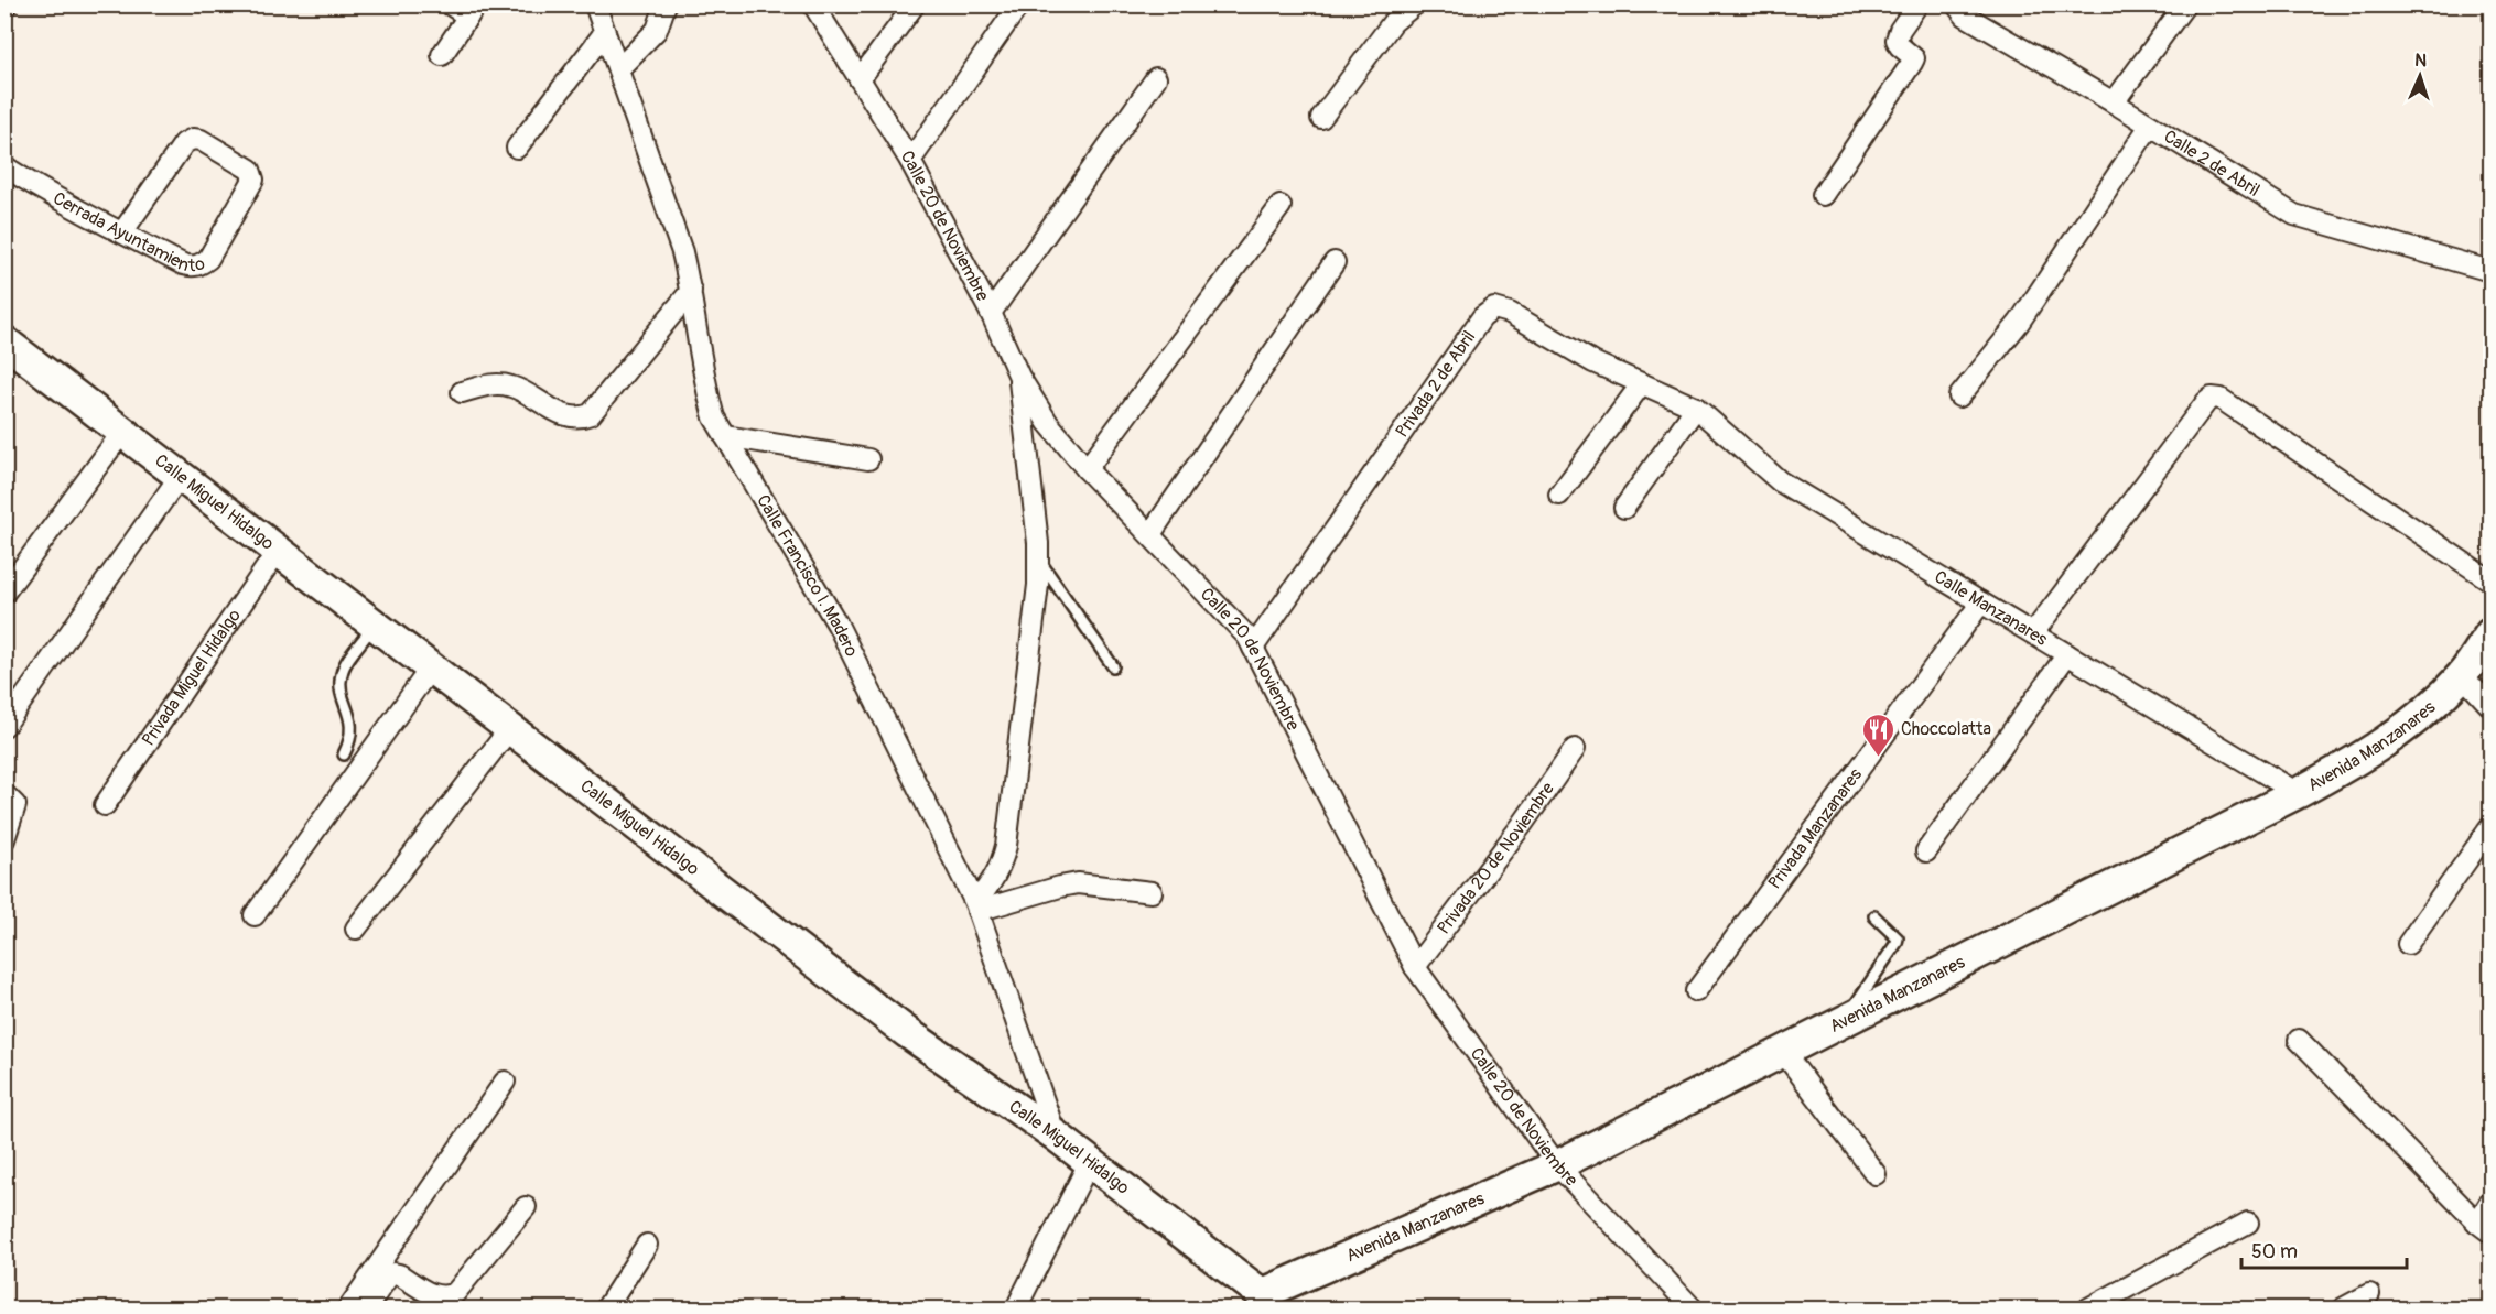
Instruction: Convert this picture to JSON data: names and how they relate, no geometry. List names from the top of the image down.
{
  "streets": {
    "street": [
      "Calle 2 de Abril",
      "Cerrada Ayuntamiento",
      "Calle 20 de Noviembre",
      "Privada 2 de Abril",
      "Calle Miguel Hidalgo",
      "Calle Francisco I. Madero",
      "Calle Manzanares",
      "Privada Miguel Hidalgo",
      "Avenida Manzanares",
      "Privada Manzanares",
      "Privada 20 de Noviembre"
    ]
  },
  "crossings": [
    ["Calle 20 de Noviembre", "Privada 2 de Abril"],
    ["Calle 20 de Noviembre", "Avenida Manzanares"],
    ["Calle 20 de Noviembre", "Privada 20 de Noviembre"],
    ["Privada 2 de Abril", "Calle Manzanares"],
    ["Calle Miguel Hidalgo", "Calle Francisco I. Madero"],
    ["Calle Miguel Hidalgo", "Privada Miguel Hidalgo"],
    ["Calle Miguel Hidalgo", "Avenida Manzanares"],
    ["Calle Manzanares", "Avenida Manzanares"],
    ["Calle Manzanares", "Privada Manzanares"]
  ],
  "places": {
    "restaurant": ["Choccolatta"]
  },
  "scale_bar": "50 m",
  "north": "top"
}
